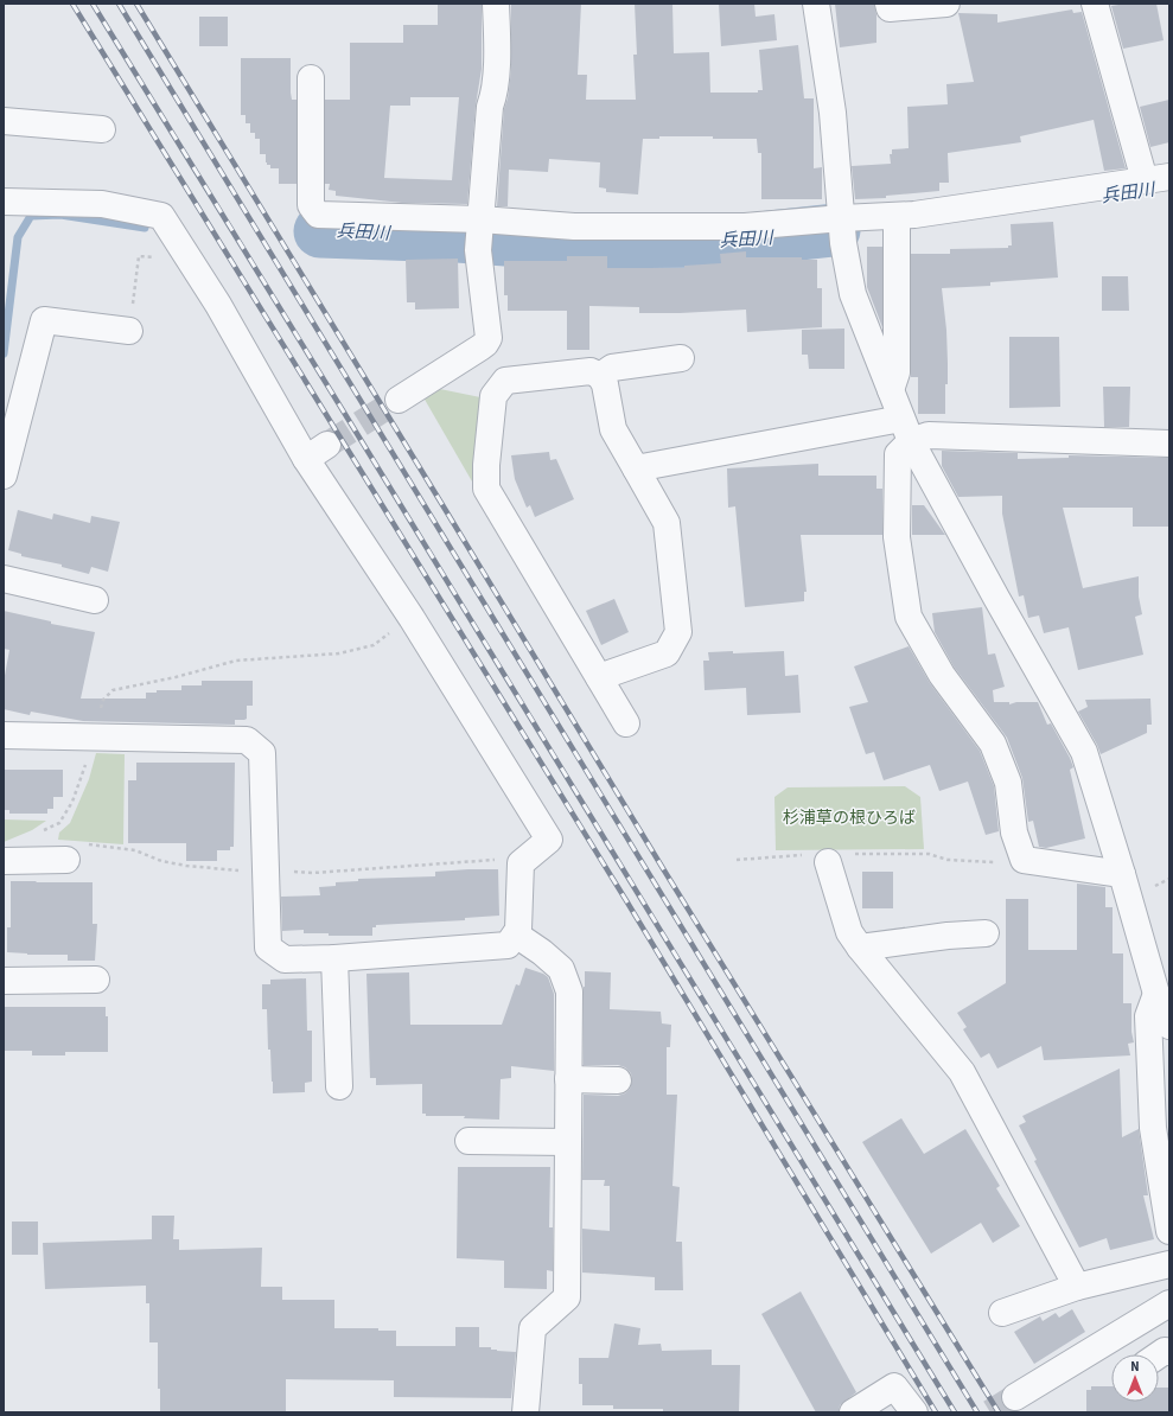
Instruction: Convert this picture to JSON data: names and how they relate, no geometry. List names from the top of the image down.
{
  "water": ["兵田川"],
  "parks": ["杉浦草の根ひろば"],
  "north": "top"
}
